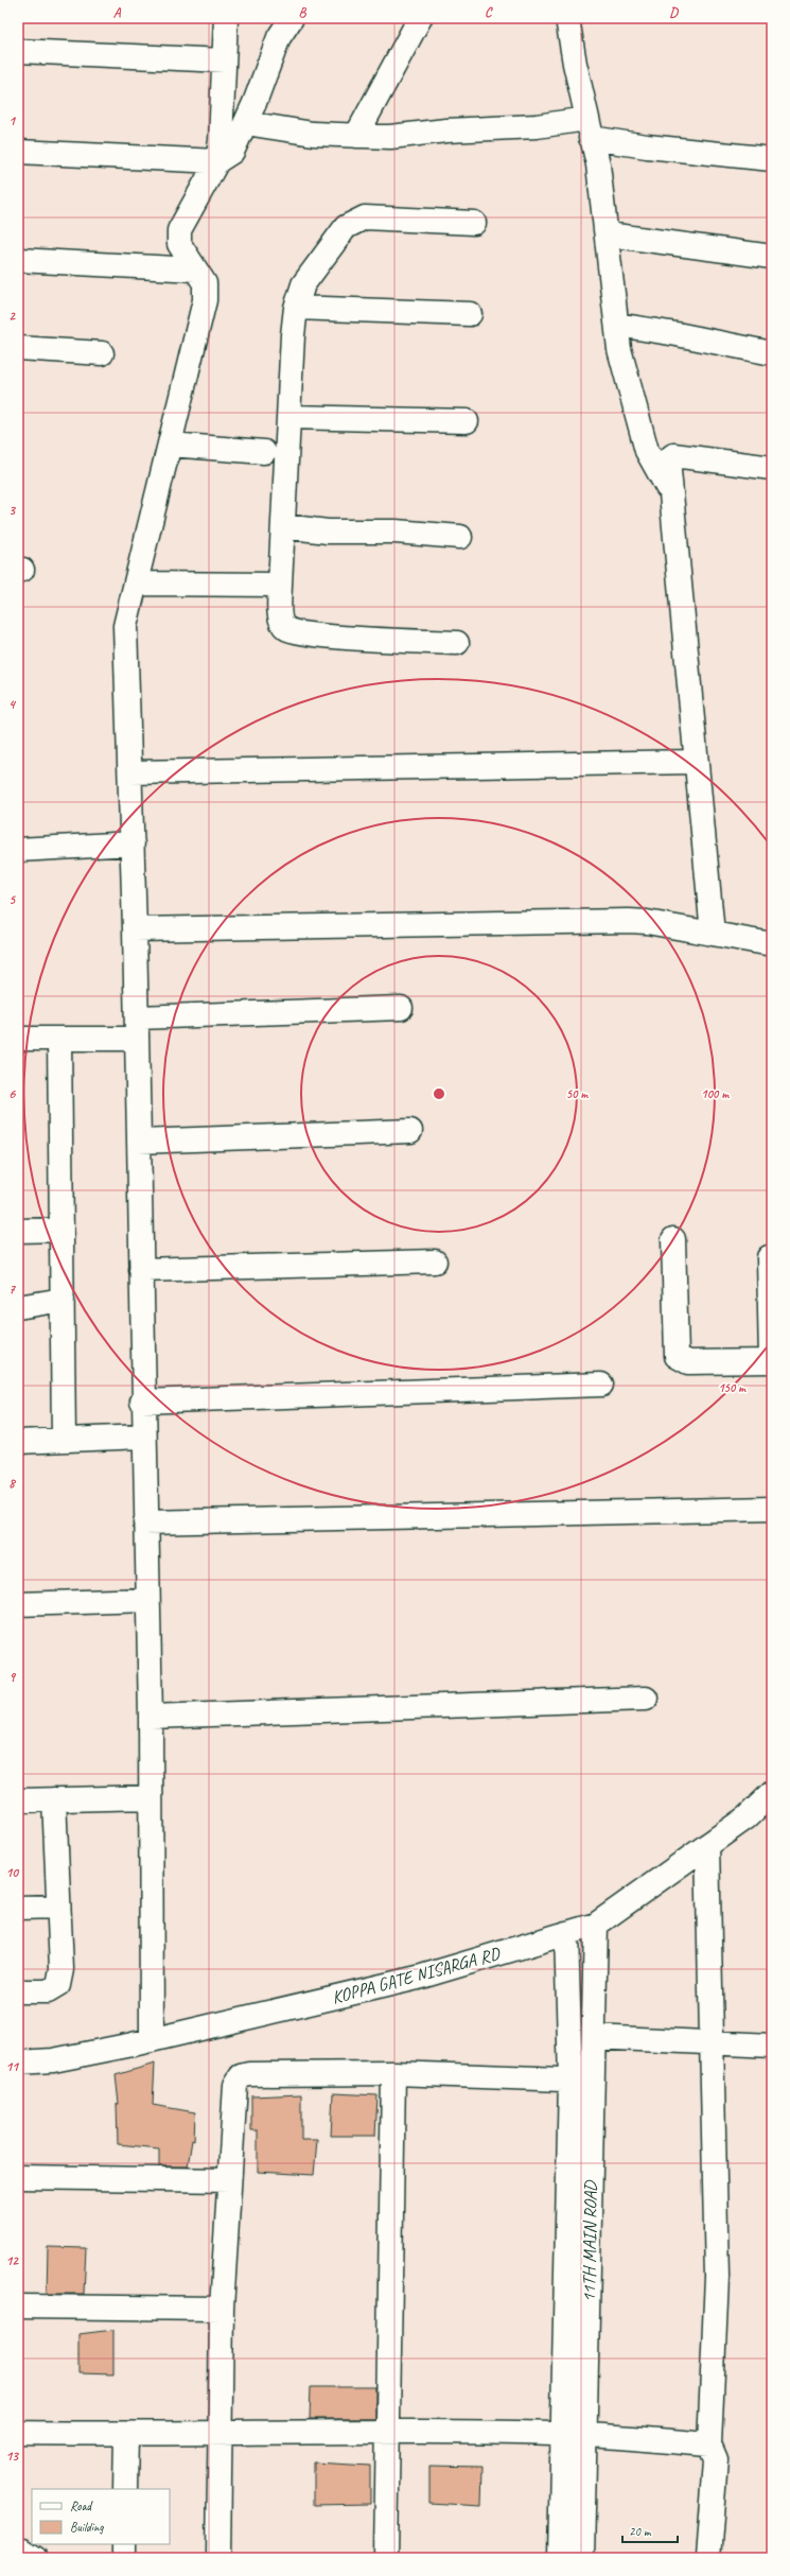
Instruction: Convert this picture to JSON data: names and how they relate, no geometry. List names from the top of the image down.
{
  "streets": {
    "street": ["KOPPA GATE NISARGA RD", "11TH MAIN ROAD"]
  },
  "crossings": [
    ["KOPPA GATE NISARGA RD", "11TH MAIN ROAD"]
  ],
  "legend": ["Road", "Building"],
  "scale_bar": "20 m",
  "grid": {
    "columns": [
      "A",
      "B",
      "C",
      "D"
    ],
    "rows": [
      "1",
      "2",
      "3",
      "4",
      "5",
      "6",
      "7",
      "8",
      "9",
      "10",
      "11",
      "12",
      "13"
    ]
  },
  "rings": ["50 m", "100 m", "150 m"]
}
